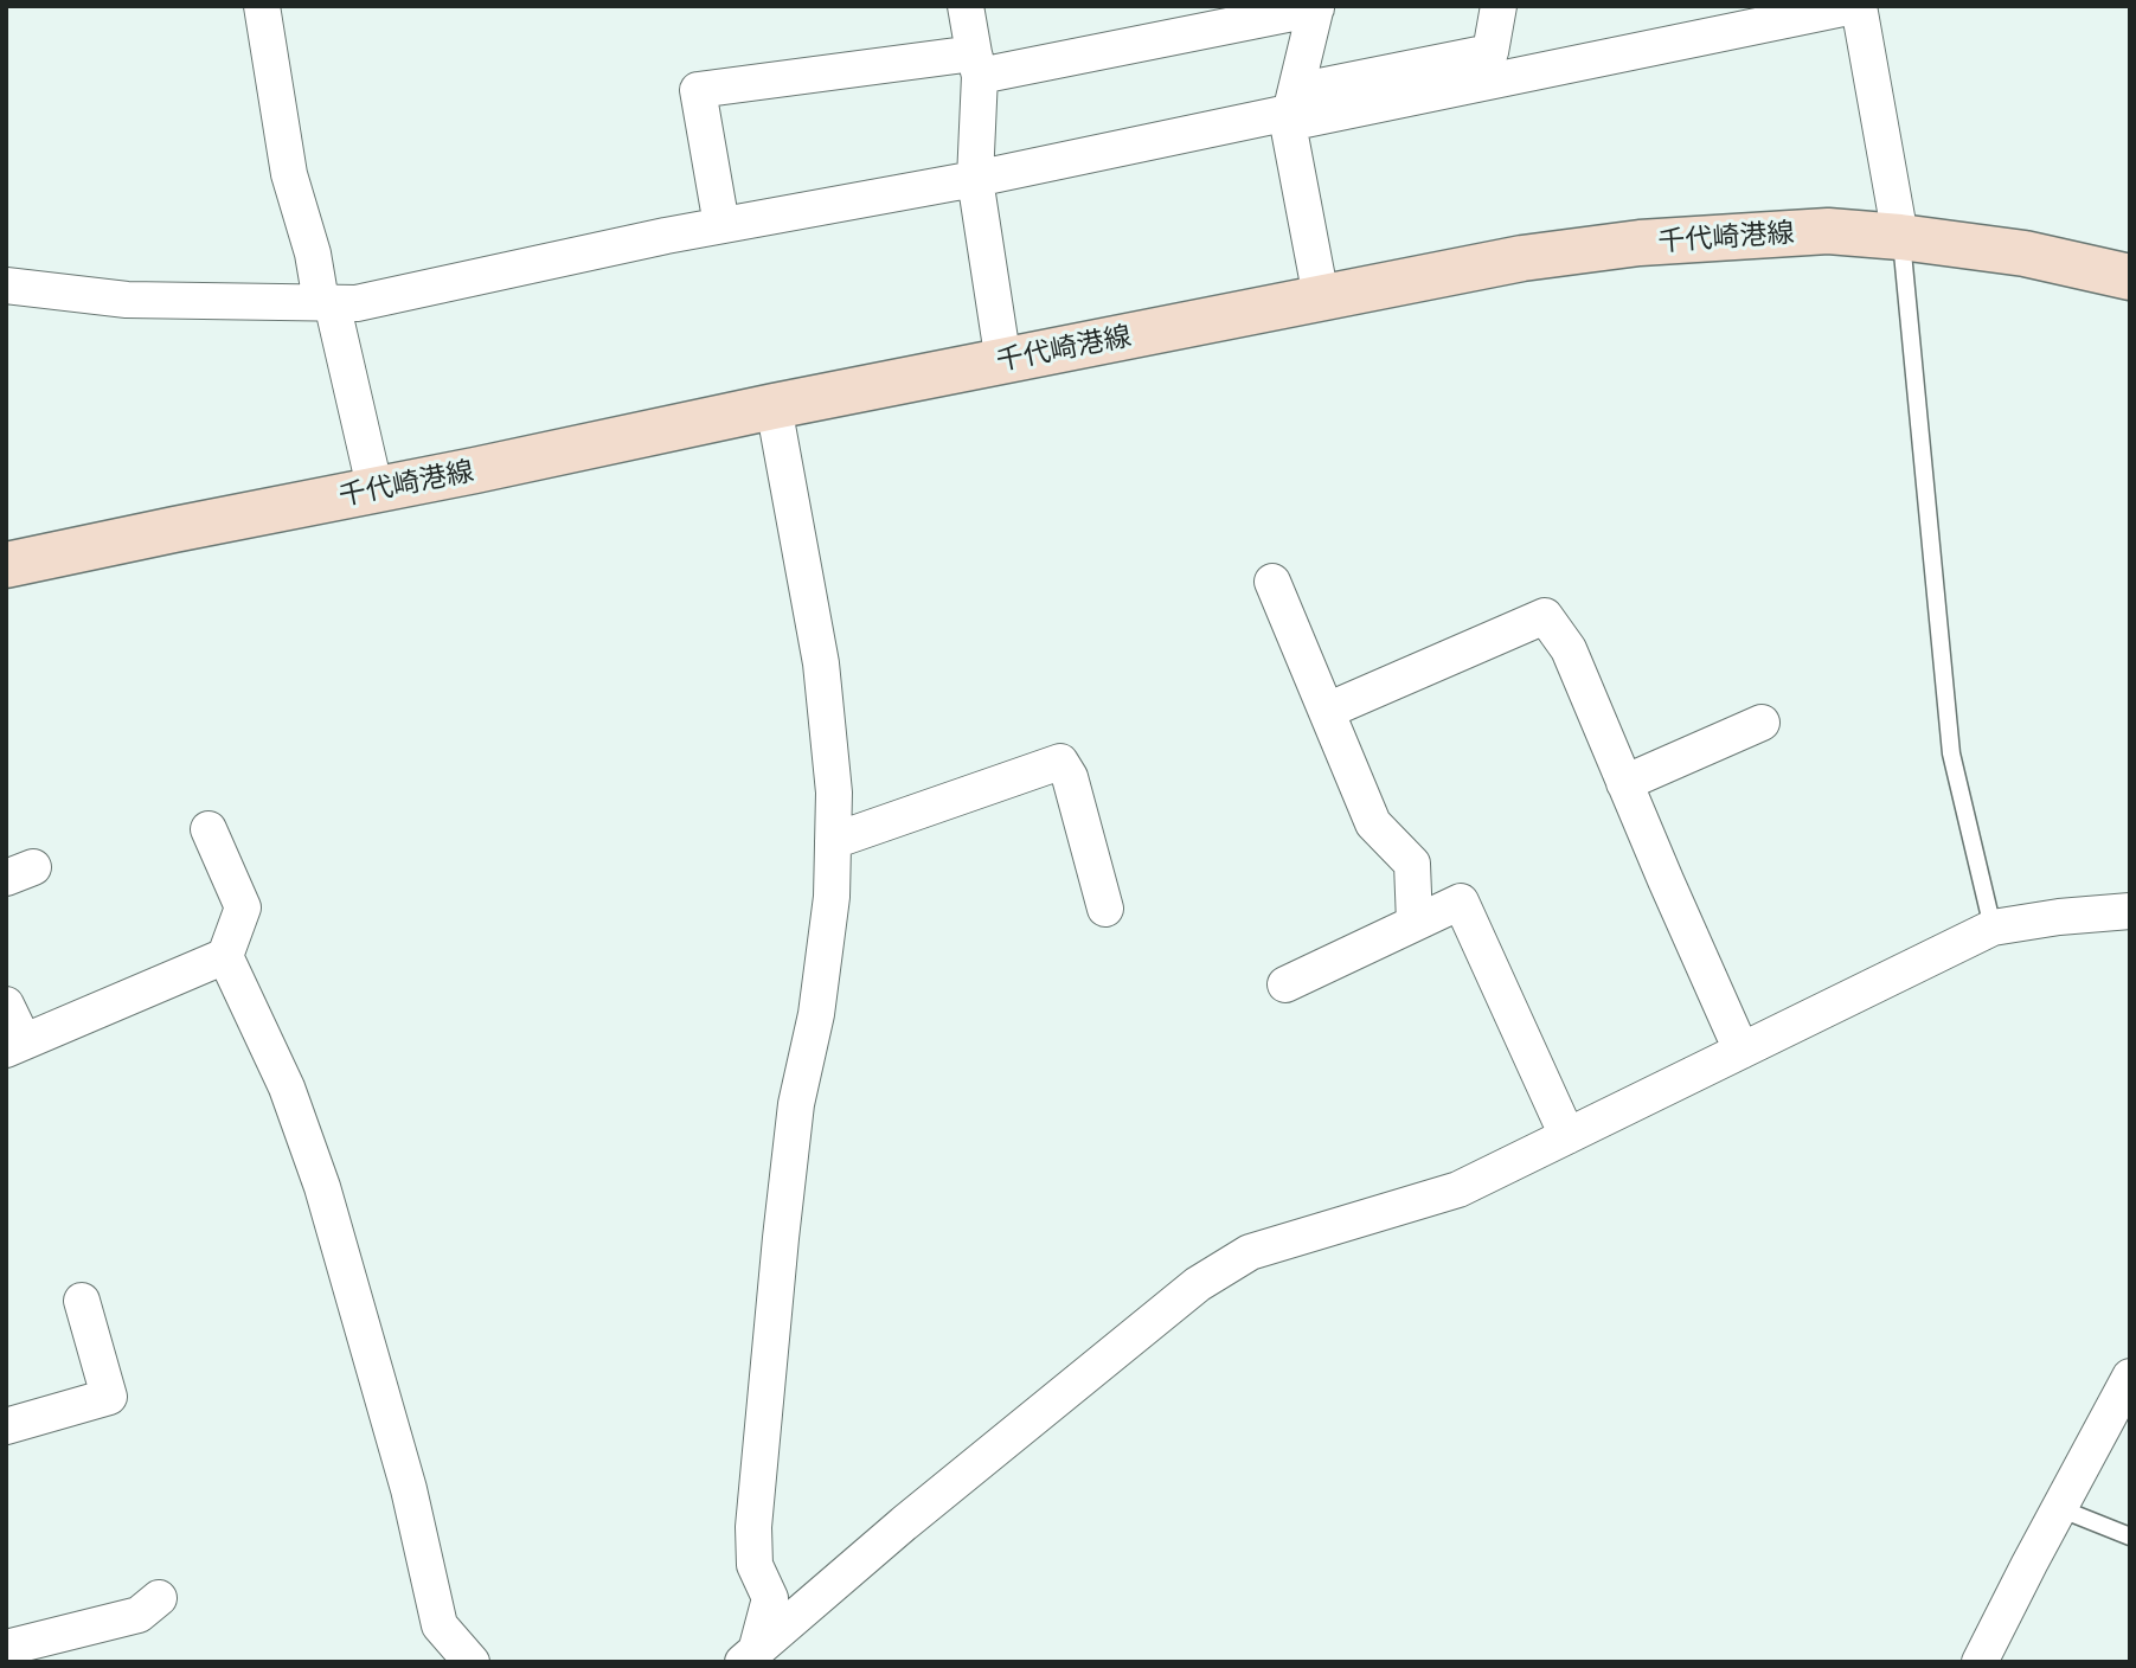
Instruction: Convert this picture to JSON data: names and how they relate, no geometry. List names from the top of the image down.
{
  "streets": {
    "main road": ["千代崎港線"]
  }
}
